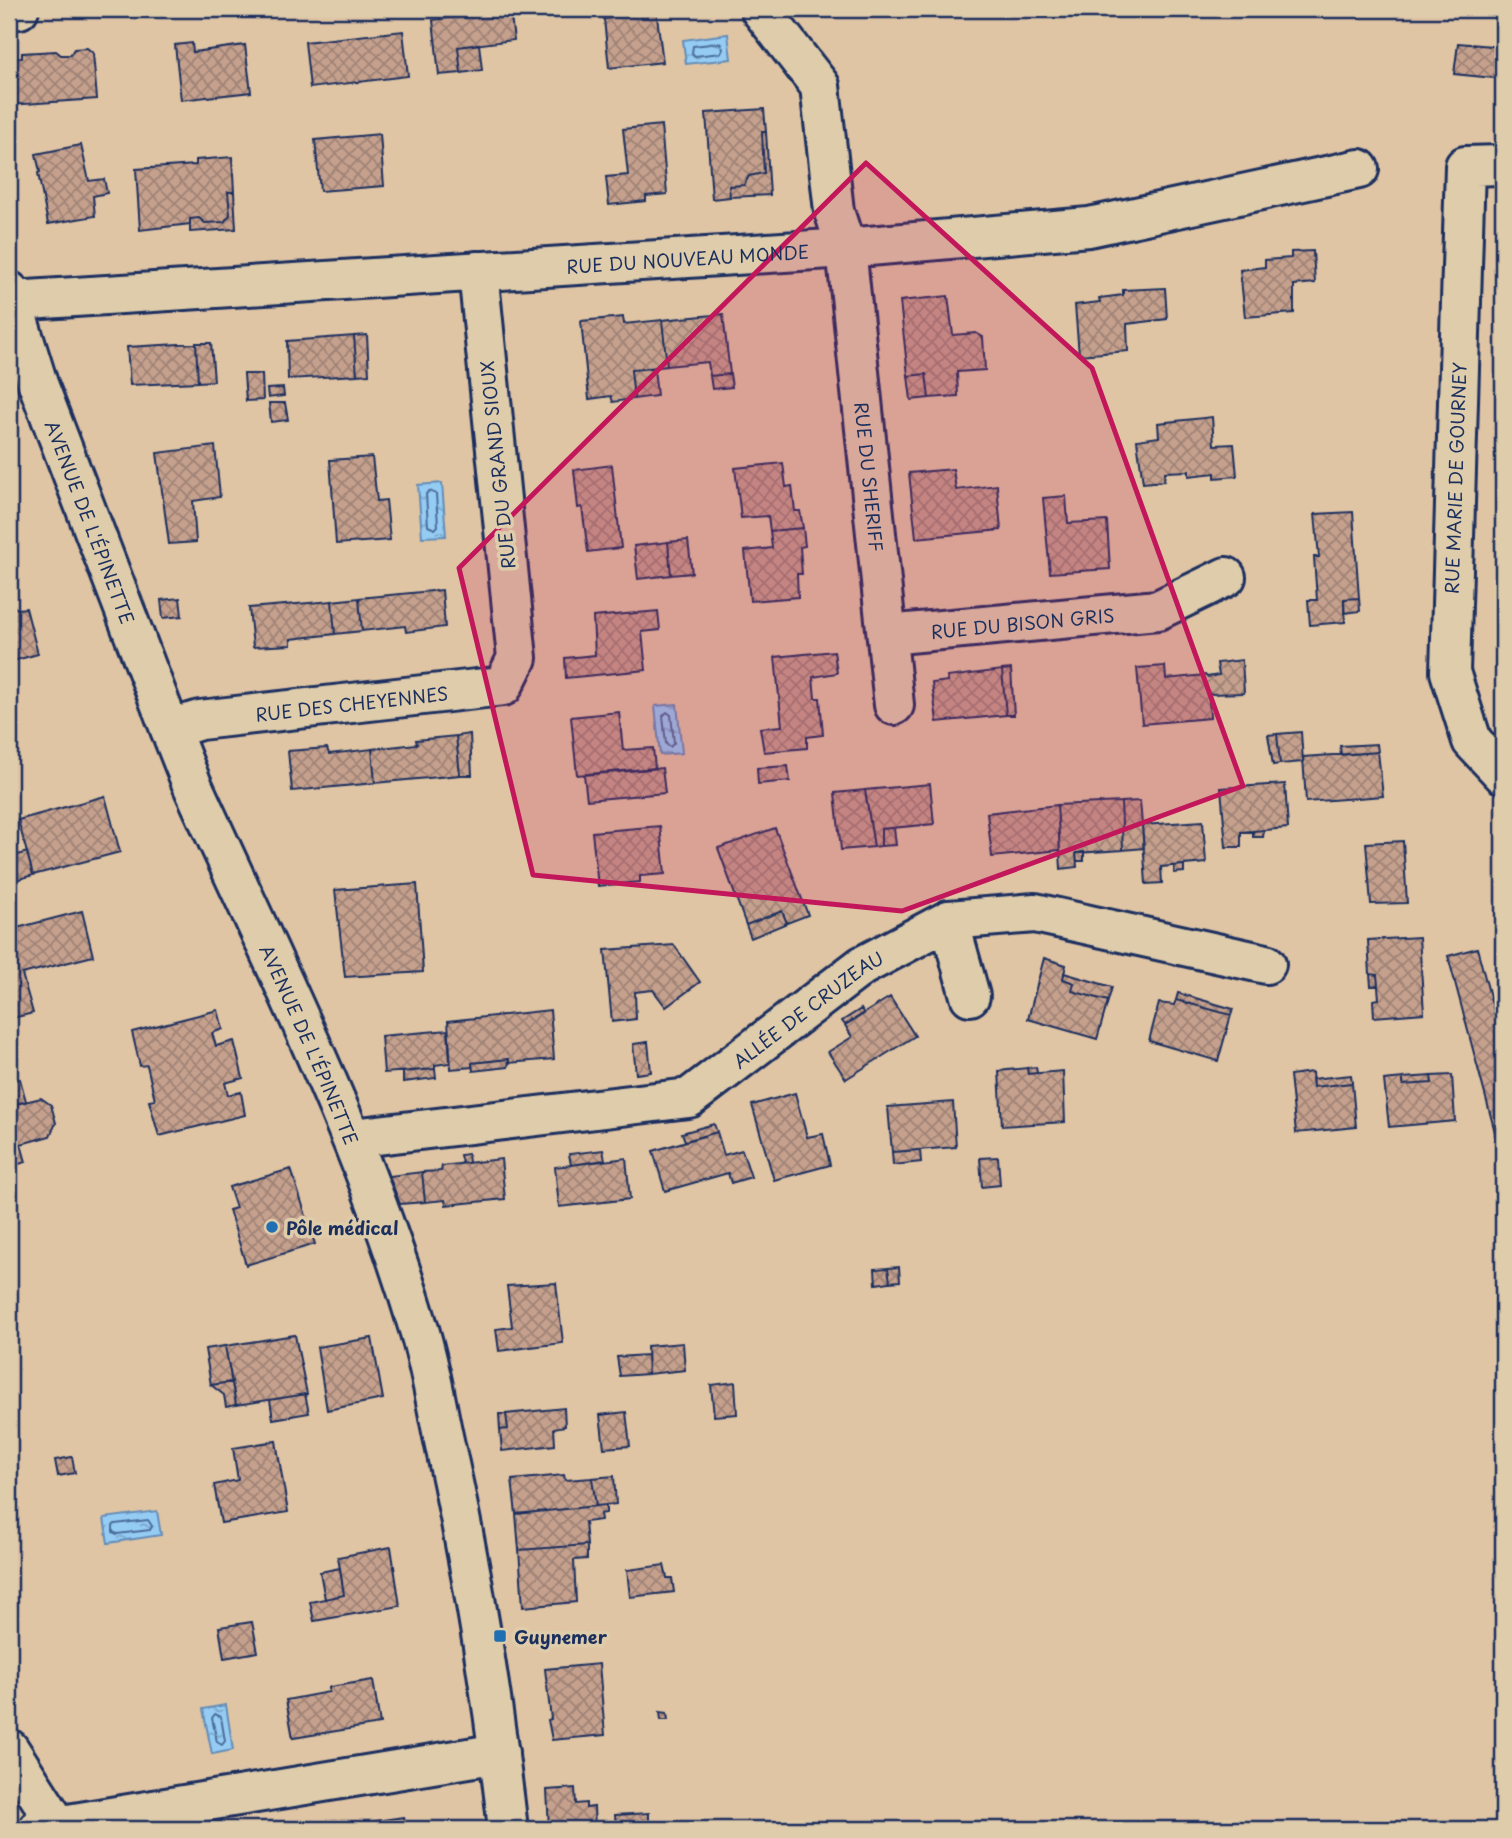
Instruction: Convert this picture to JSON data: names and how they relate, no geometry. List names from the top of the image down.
{
  "streets": {
    "street": [
      "RUE DU NOUVEAU MONDE",
      "RUE DU GRAND SIOUX",
      "RUE DU SHERIFF",
      "RUE MARIE DE GOURNEY",
      "AVENUE DE L'ÉPINETTE",
      "RUE DU BISON GRIS",
      "RUE DES CHEYENNES",
      "ALLÉE DE CRUZEAU"
    ]
  },
  "crossings": [
    ["RUE DU NOUVEAU MONDE", "RUE DU GRAND SIOUX"],
    ["RUE DU NOUVEAU MONDE", "RUE DU SHERIFF"],
    ["RUE DU NOUVEAU MONDE", "AVENUE DE L'ÉPINETTE"],
    ["RUE DU GRAND SIOUX", "RUE DES CHEYENNES"],
    ["RUE DU SHERIFF", "RUE DU BISON GRIS"],
    ["AVENUE DE L'ÉPINETTE", "RUE DES CHEYENNES"],
    ["AVENUE DE L'ÉPINETTE", "ALLÉE DE CRUZEAU"]
  ],
  "places": {
    "other": ["Pôle médical"],
    "transit": ["Guynemer"]
  }
}
